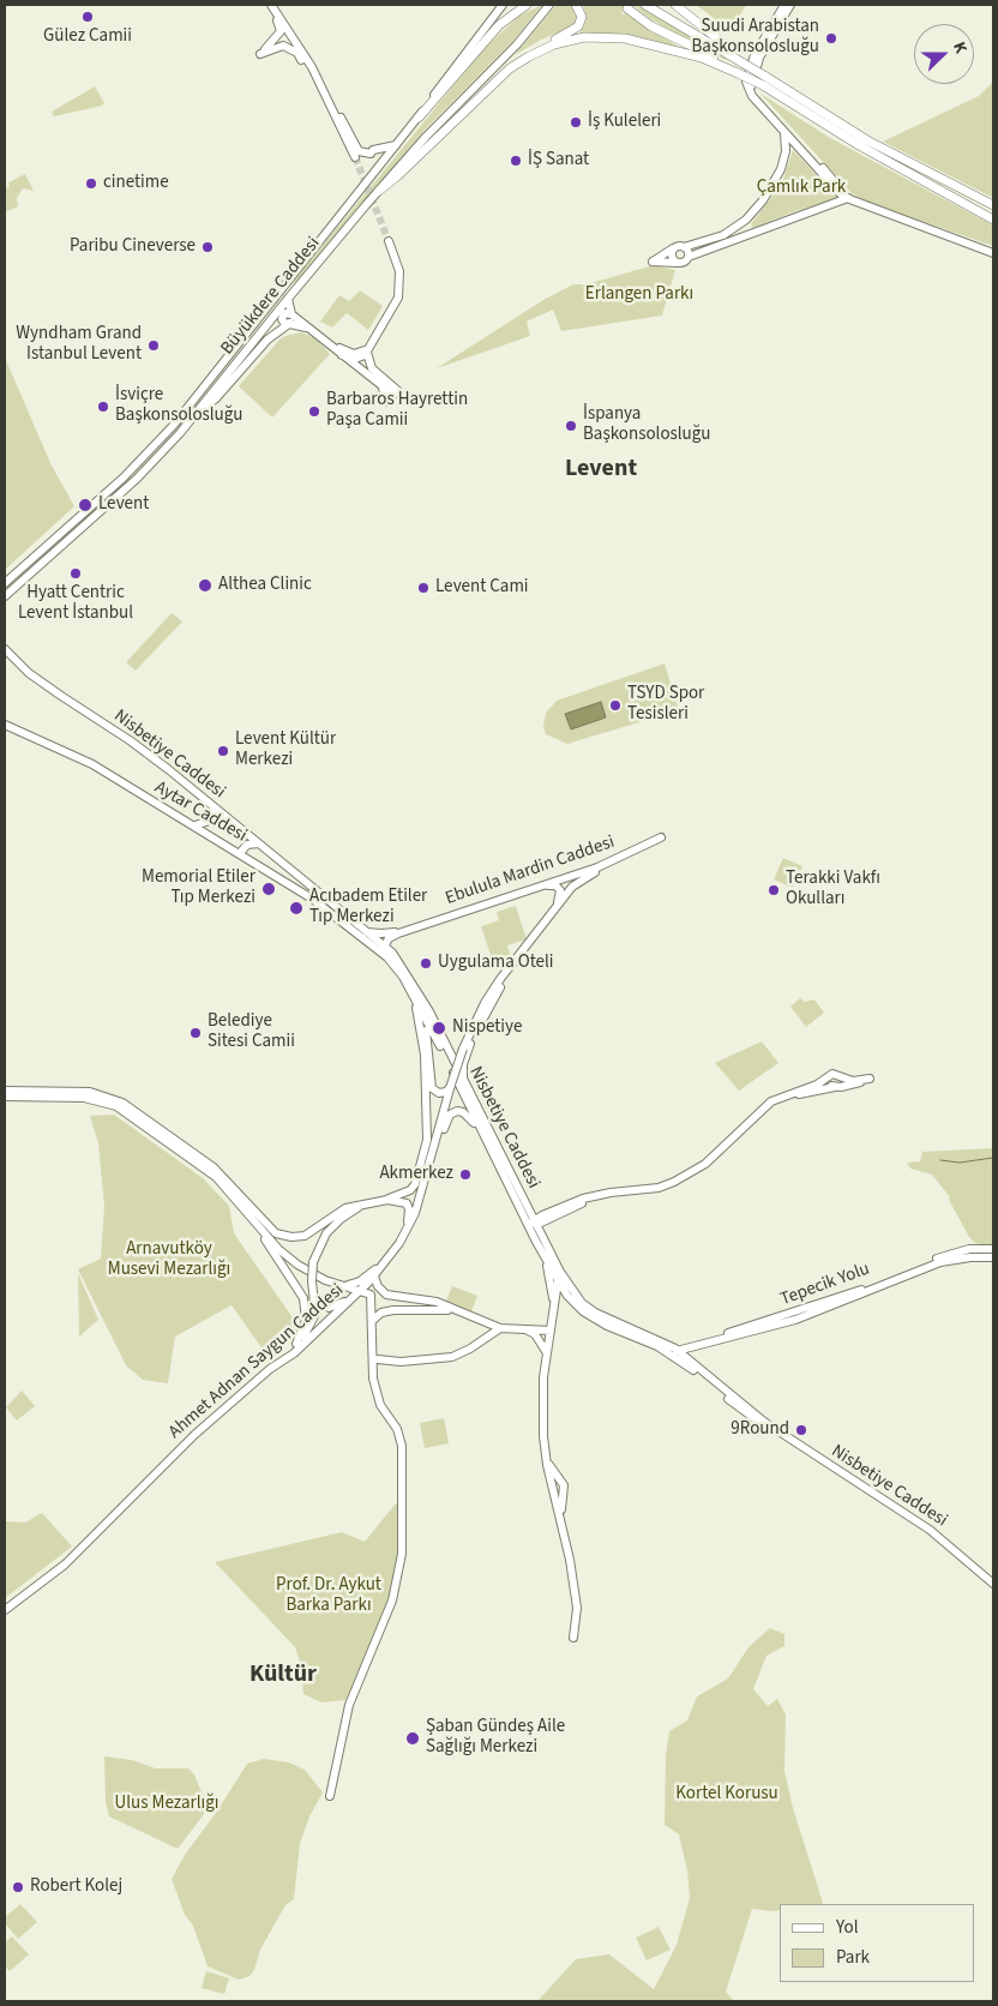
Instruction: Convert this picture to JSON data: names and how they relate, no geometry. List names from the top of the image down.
{
  "streets": {
    "main road": [
      "Büyükdere Caddesi",
      "Nisbetiye Caddesi",
      "Aytar Caddesi",
      "Ebulula Mardin Caddesi",
      "Tepecik Yolu",
      "Ahmet Adnan Saygun Caddesi"
    ]
  },
  "crossings": [
    ["Nisbetiye Caddesi", "Aytar Caddesi"],
    ["Nisbetiye Caddesi", "Tepecik Yolu"]
  ],
  "districts": ["Levent", "Kültür"],
  "parks": [
    "Çamlık Park",
    "Erlangen Parkı",
    "Arnavutköy Musevi Mezarlığı",
    "Prof. Dr. Aykut Barka Parkı",
    "Kortel Korusu",
    "Ulus Mezarlığı"
  ],
  "places": [
    "Gülez Camii",
    "Suudi Arabistan Başkonsolosluğu",
    "İş Kuleleri",
    "İŞ Sanat",
    "cinetime",
    "Paribu Cineverse",
    "Wyndham Grand Istanbul Levent",
    "İsviçre Başkonsolosluğu",
    "Barbaros Hayrettin Paşa Camii",
    "İspanya Başkonsolosluğu",
    "Levent",
    "Hyatt Centric Levent İstanbul",
    "Althea Clinic",
    "Levent Cami",
    "TSYD Spor Tesisleri",
    "Levent Kültür Merkezi",
    "Memorial Etiler Tıp Merkezi",
    "Terakki Vakfı Okulları",
    "Acıbadem Etiler Tıp Merkezi",
    "Uygulama Oteli",
    "Nispetiye",
    "Belediye Sitesi Camii",
    "Akmerkez",
    "9Round",
    "Şaban Gündeş Aile Sağlığı Merkezi",
    "Robert Kolej"
  ],
  "legend": ["Yol", "Park"],
  "north": "right"
}
